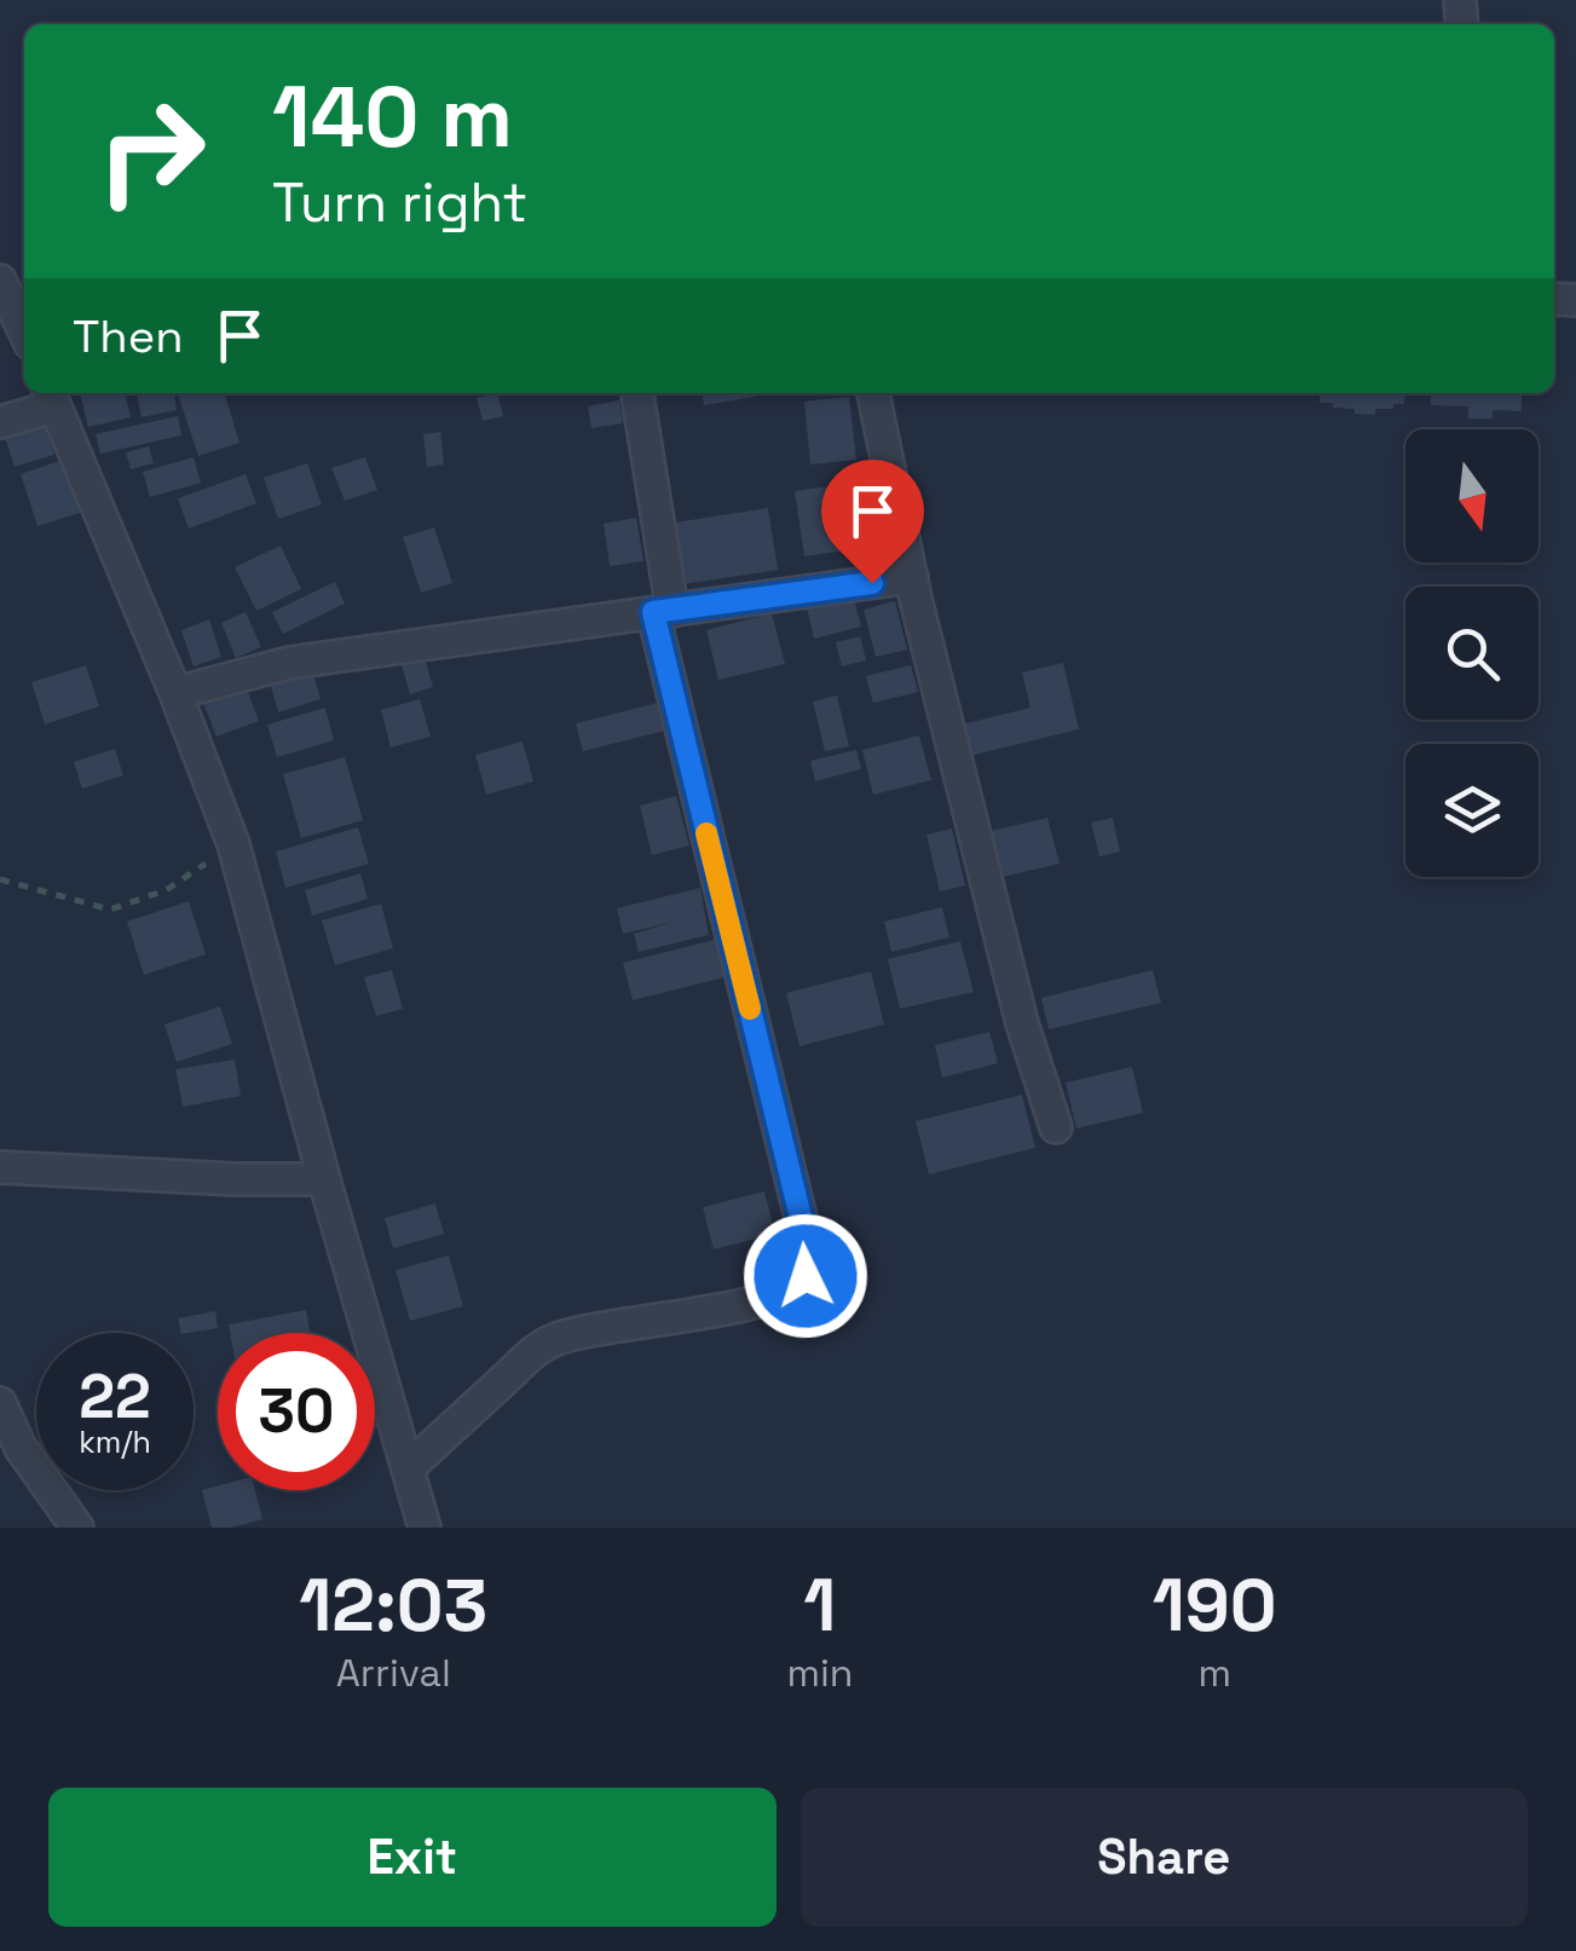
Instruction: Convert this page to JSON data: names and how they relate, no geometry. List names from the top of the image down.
{
  "north": "bottom",
  "page": {
    "turn": ["140 m", "Turn right"],
    "then": "Then",
    "speed": "22 km/h",
    "limit": "30",
    "eta": [
      "12:03",
      "Arrival",
      "1",
      "min",
      "190",
      "m"
    ],
    "buttons": ["Exit", "Share"]
  }
}
